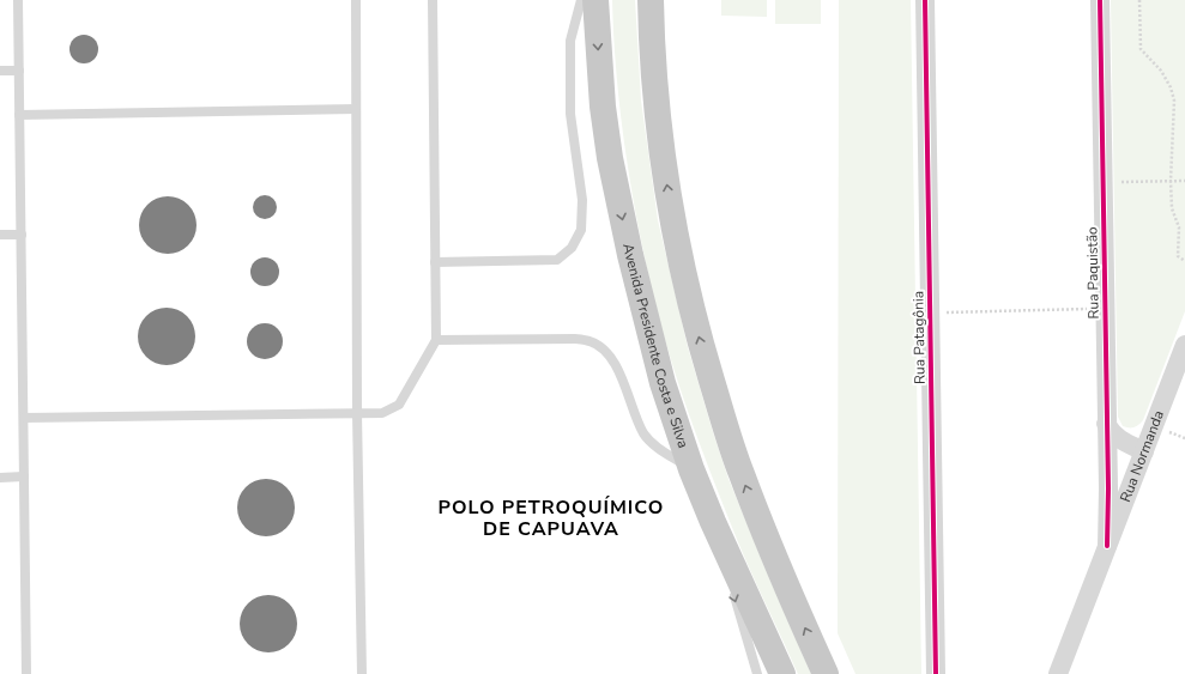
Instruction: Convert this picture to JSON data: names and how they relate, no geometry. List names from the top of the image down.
{
  "streets": {
    "highway": ["Avenida Presidente Costa e Silva"],
    "street": ["Rua Paquistão", "Rua Patagônia", "Rua Normanda"]
  },
  "crossings": [
    ["Rua Paquistão", "Rua Normanda"]
  ],
  "districts": ["POLO PETROQUÍMICO DE CAPUAVA"]
}
